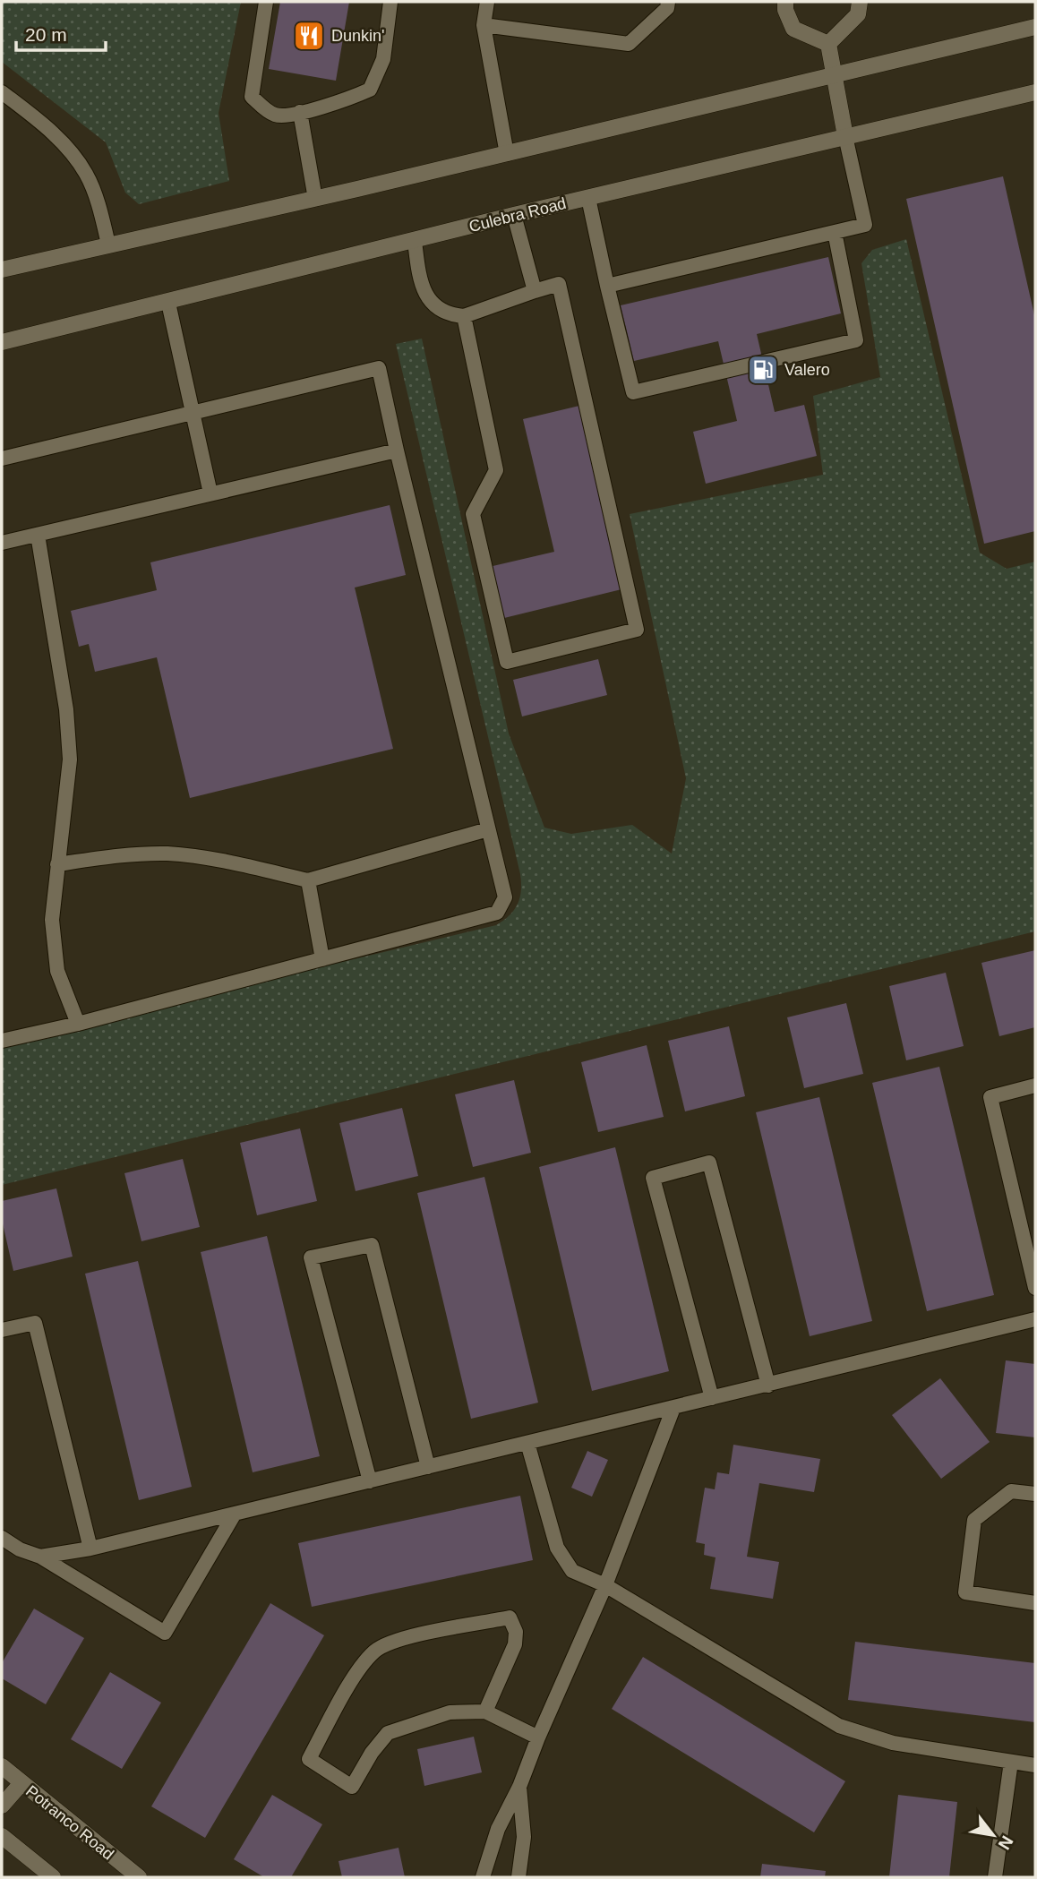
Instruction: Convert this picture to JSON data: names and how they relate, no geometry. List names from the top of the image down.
{
  "streets": {
    "main road": ["Culebra Road", "Potranco Road"]
  },
  "places": {
    "restaurant": ["Dunkin'"],
    "fuel station": ["Valero"]
  },
  "scale_bar": "20 m",
  "north": "bottom right"
}
